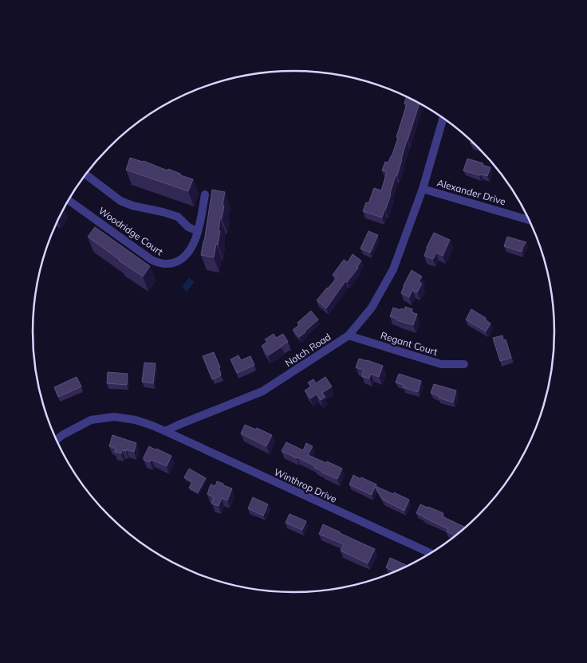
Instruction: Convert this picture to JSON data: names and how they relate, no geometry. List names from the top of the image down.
{
  "streets": {
    "street": [
      "Alexander Drive",
      "Woodridge Court",
      "Regant Court",
      "Notch Road",
      "Winthrop Drive"
    ]
  },
  "crossings": [
    ["Alexander Drive", "Notch Road"],
    ["Regant Court", "Notch Road"],
    ["Notch Road", "Winthrop Drive"]
  ]
}
